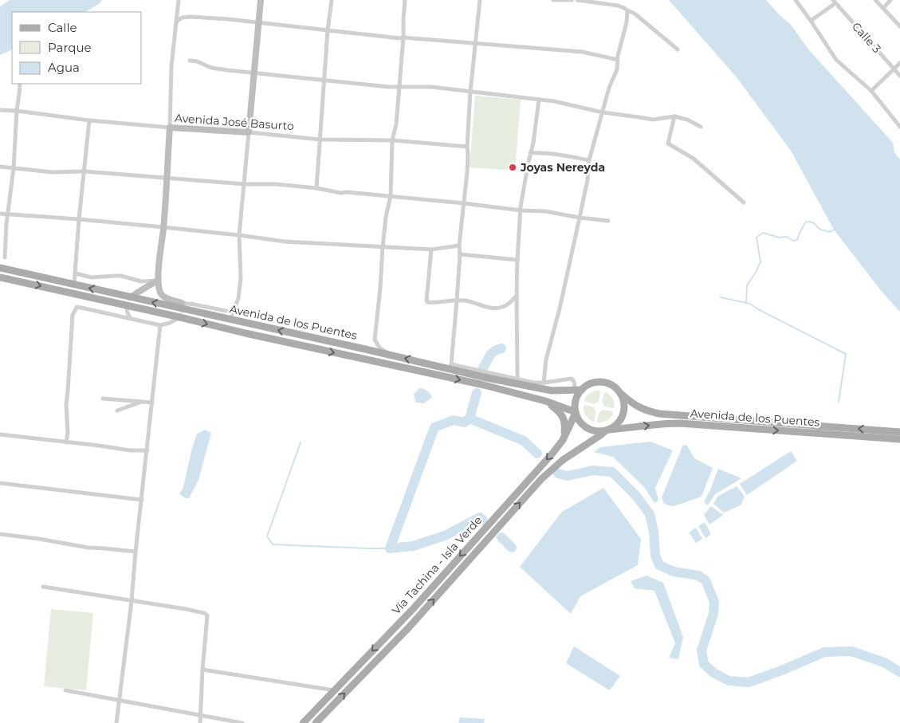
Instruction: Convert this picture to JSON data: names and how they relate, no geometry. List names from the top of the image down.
{
  "streets": {
    "main road": ["Avenida de los Puentes", "Vía Tachina - Isla Verde"],
    "street": ["Calle 3", "Avenida José Basurto"]
  },
  "crossings": [
    ["Avenida de los Puentes", "Vía Tachina - Isla Verde"]
  ],
  "places": ["Joyas Nereyda"],
  "legend": ["Calle", "Parque", "Agua"]
}
